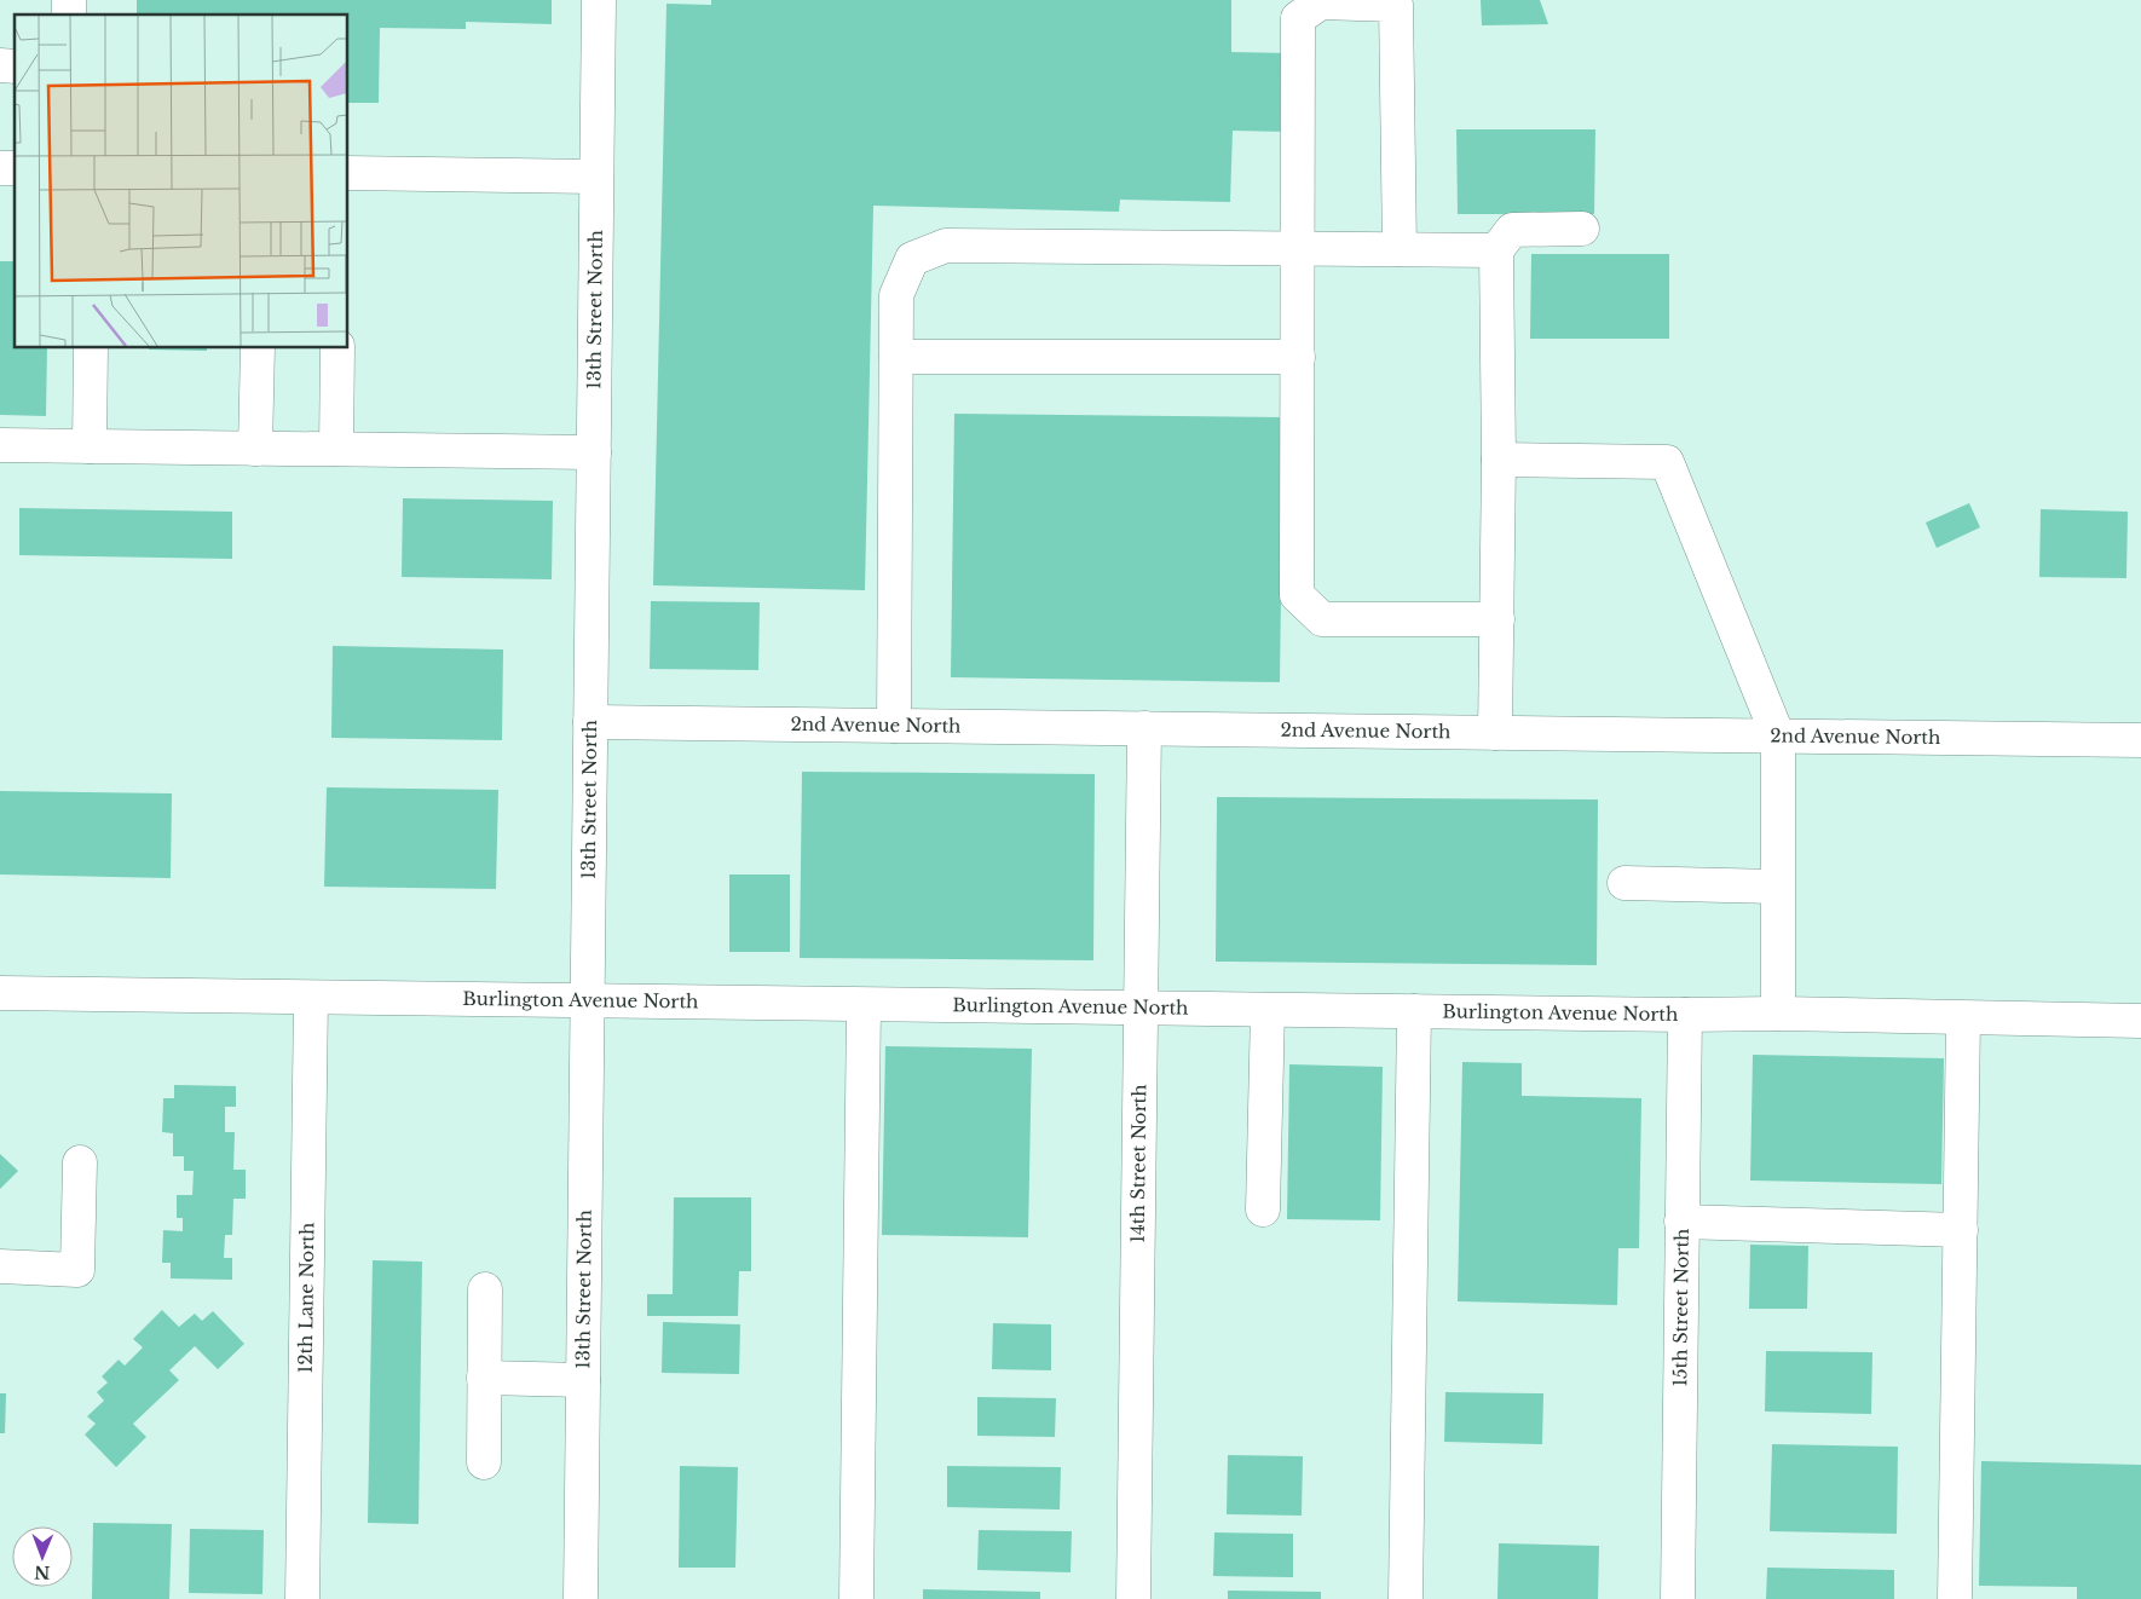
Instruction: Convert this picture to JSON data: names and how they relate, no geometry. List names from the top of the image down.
{
  "streets": {
    "street": [
      "13th Street North",
      "2nd Avenue North",
      "Burlington Avenue North",
      "14th Street North",
      "12th Lane North",
      "15th Street North"
    ]
  },
  "crossings": [
    ["13th Street North", "2nd Avenue North"],
    ["13th Street North", "Burlington Avenue North"],
    ["2nd Avenue North", "14th Street North"],
    ["Burlington Avenue North", "14th Street North"],
    ["Burlington Avenue North", "12th Lane North"],
    ["Burlington Avenue North", "15th Street North"]
  ],
  "north": "bottom"
}
